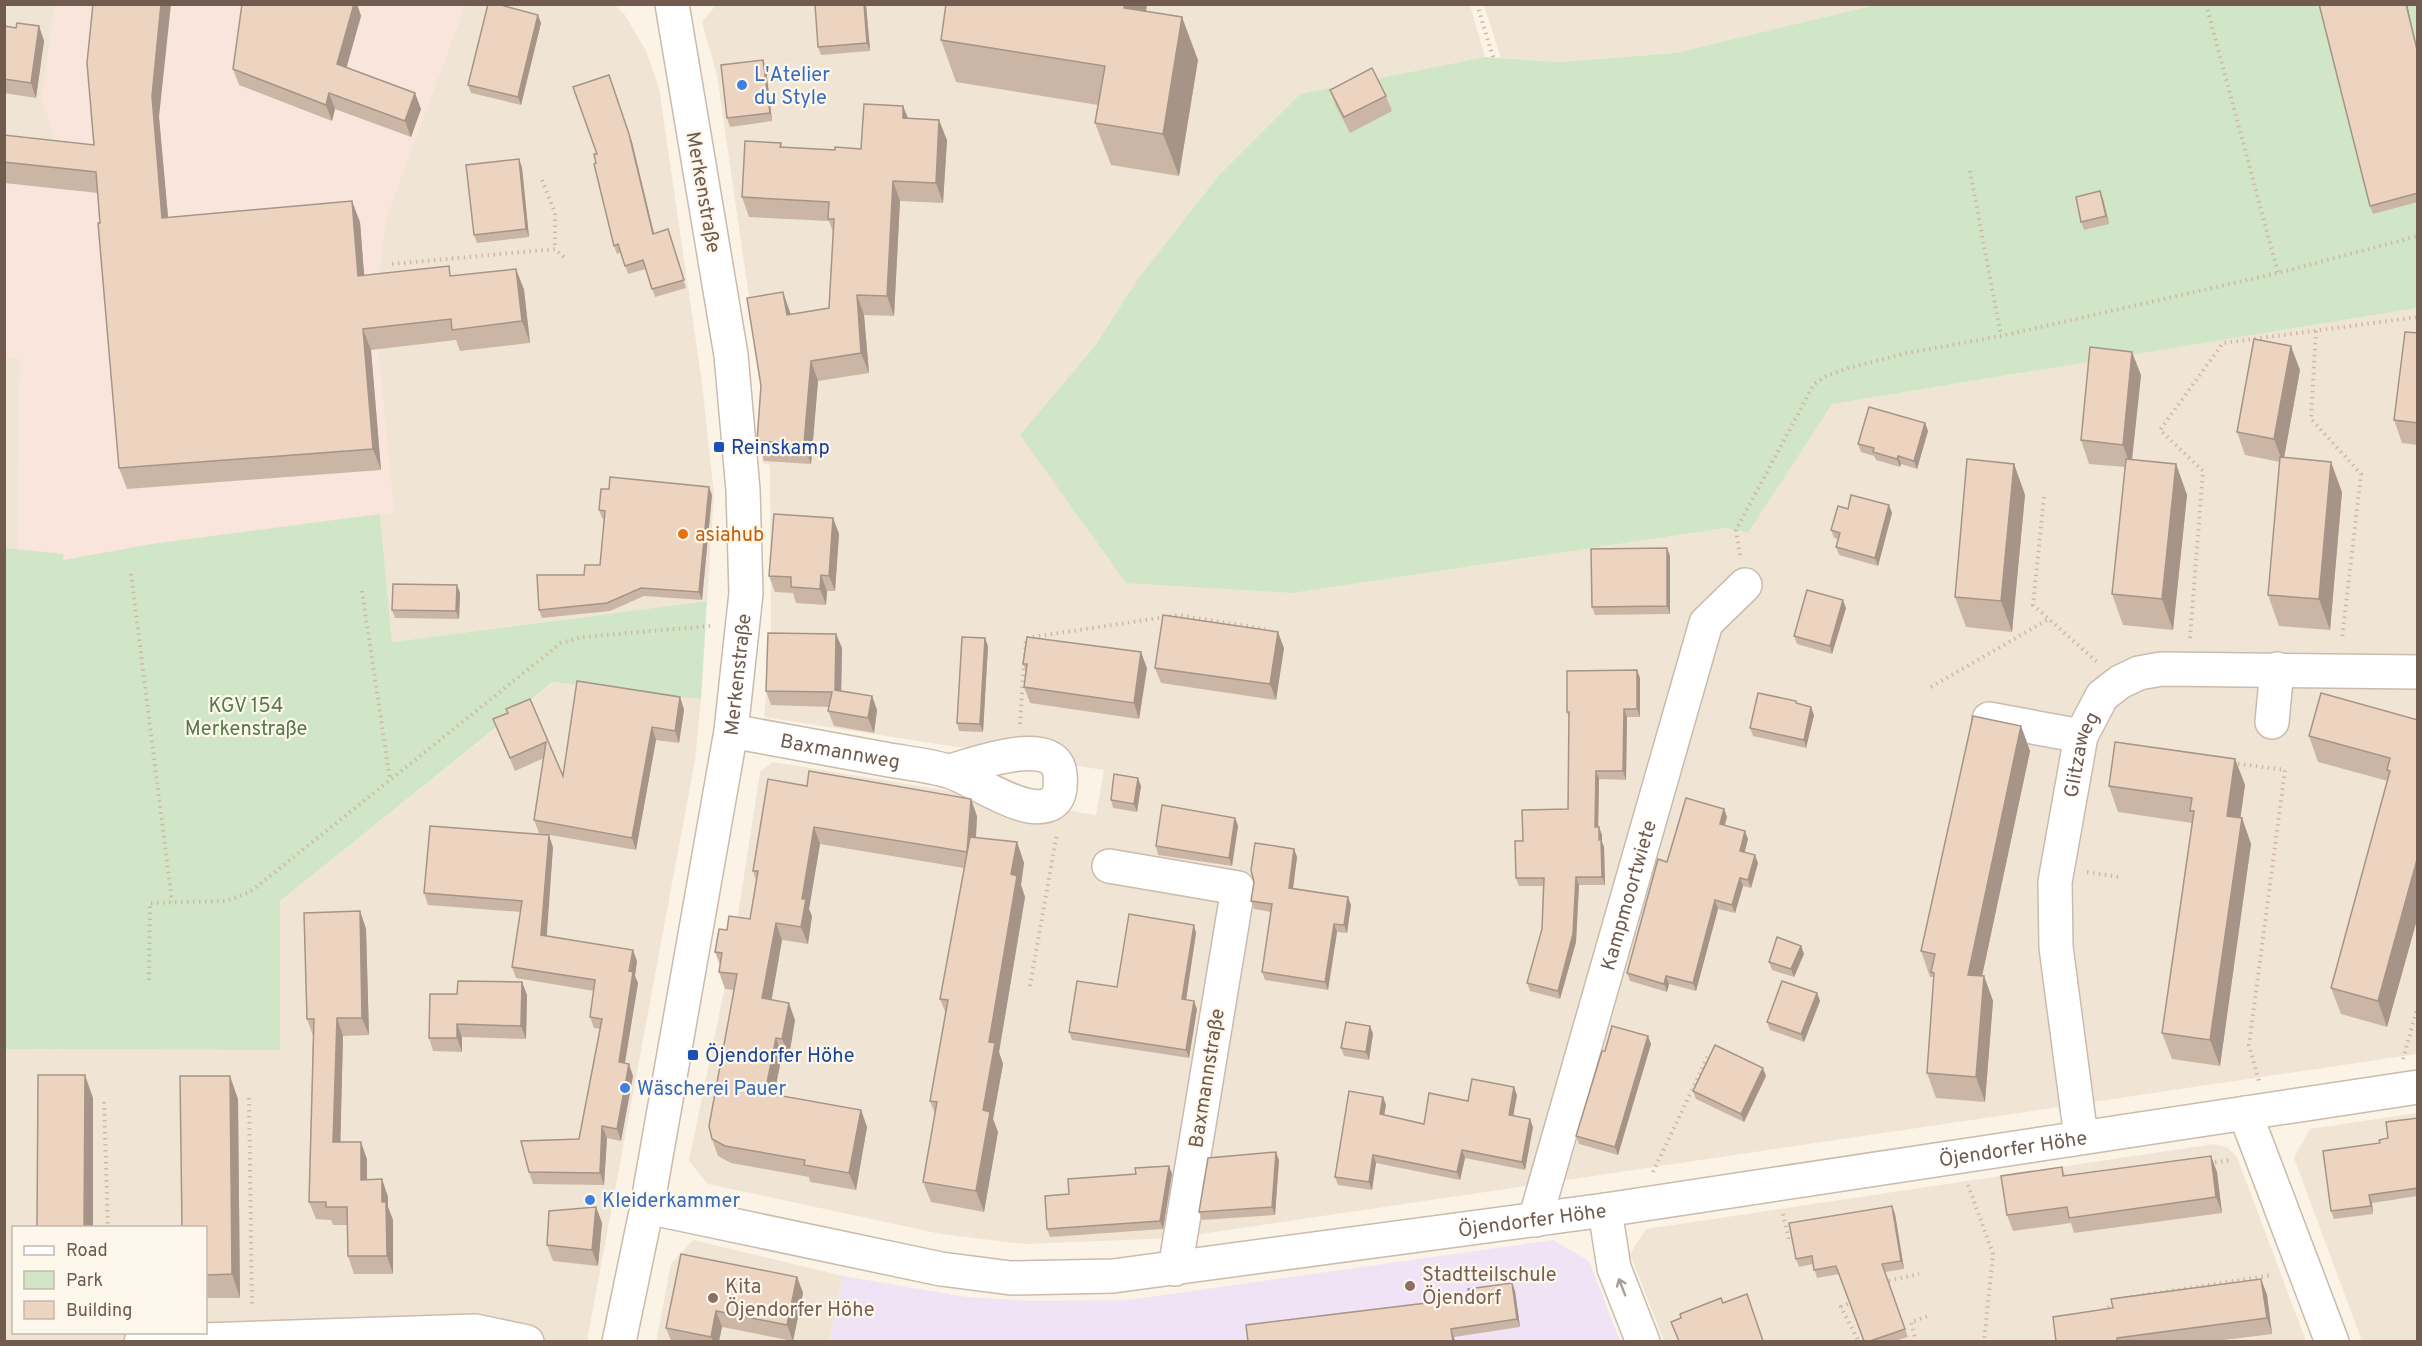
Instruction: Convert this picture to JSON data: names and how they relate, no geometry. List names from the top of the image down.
{
  "streets": {
    "street": [
      "Merkenstraße",
      "Baxmannweg",
      "Glitzaweg",
      "Kampmoortwiete",
      "Baxmannstraße",
      "Öjendorfer Höhe"
    ]
  },
  "crossings": [
    ["Merkenstraße", "Baxmannweg"],
    ["Merkenstraße", "Öjendorfer Höhe"],
    ["Glitzaweg", "Öjendorfer Höhe"],
    ["Kampmoortwiete", "Öjendorfer Höhe"],
    ["Baxmannstraße", "Öjendorfer Höhe"]
  ],
  "parks": ["KGV 154 Merkenstraße"],
  "places": {
    "other": [
      "L'Atelier du Style",
      "asiahub",
      "Wäscherei Pauer",
      "Kleiderkammer",
      "Stadtteilschule Öjendorf",
      "Kita Öjendorfer Höhe"
    ],
    "transit": ["Reinskamp", "Öjendorfer Höhe"]
  },
  "legend": ["Road", "Park", "Building"]
}
